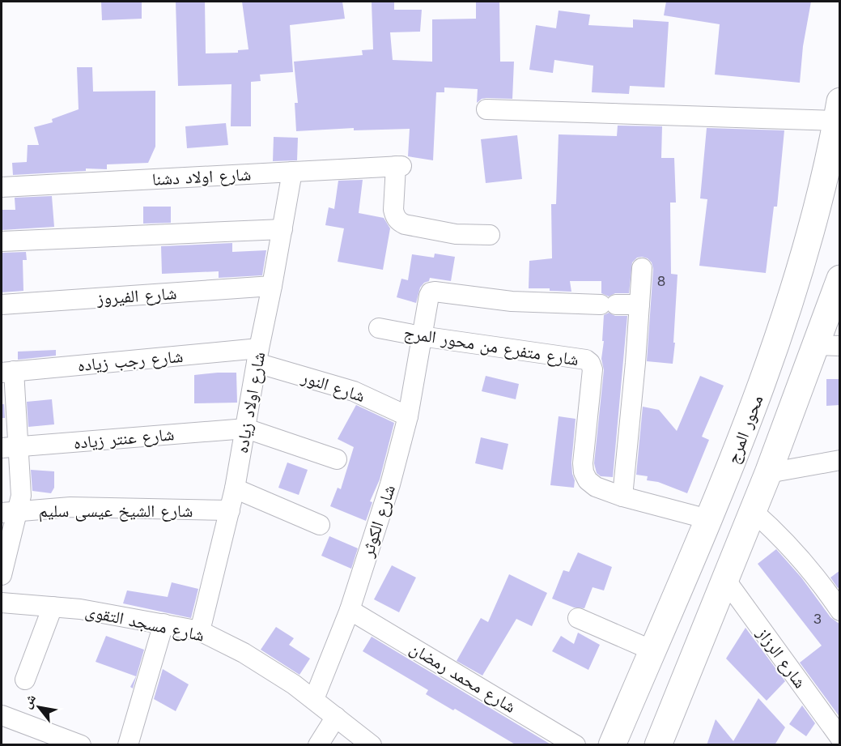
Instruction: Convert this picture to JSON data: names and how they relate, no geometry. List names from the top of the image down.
{
  "streets": {
    "main road": ["محور المرج"],
    "street": [
      "شارع اولاد دشنا",
      "شارع الفيروز",
      "شارع متفرع من محور المرج",
      "شارع رجب زياده",
      "شارع النور",
      "شارع اولاد زياده",
      "شارع عنتر زياده",
      "شارع الشيخ عيسى سليم",
      "شارع الكوثر",
      "شارع مسجد التقوى",
      "شارع الرزاز",
      "شارع محمد رمضان"
    ]
  },
  "crossings": [
    ["شارع اولاد دشنا", "شارع اولاد زياده"],
    ["شارع الفيروز", "شارع اولاد زياده"],
    ["شارع متفرع من محور المرج", "محور المرج"],
    ["شارع متفرع من محور المرج", "شارع الكوثر"],
    ["شارع رجب زياده", "شارع النور"],
    ["شارع رجب زياده", "شارع اولاد زياده"],
    ["شارع النور", "شارع اولاد زياده"],
    ["شارع النور", "شارع الكوثر"],
    ["شارع اولاد زياده", "شارع عنتر زياده"],
    ["شارع اولاد زياده", "شارع الشيخ عيسى سليم"],
    ["شارع اولاد زياده", "شارع مسجد التقوى"],
    ["شارع الكوثر", "شارع مسجد التقوى"],
    ["شارع الكوثر", "شارع محمد رمضان"]
  ],
  "house_numbers": ["8", "3"],
  "north": "top left"
}
